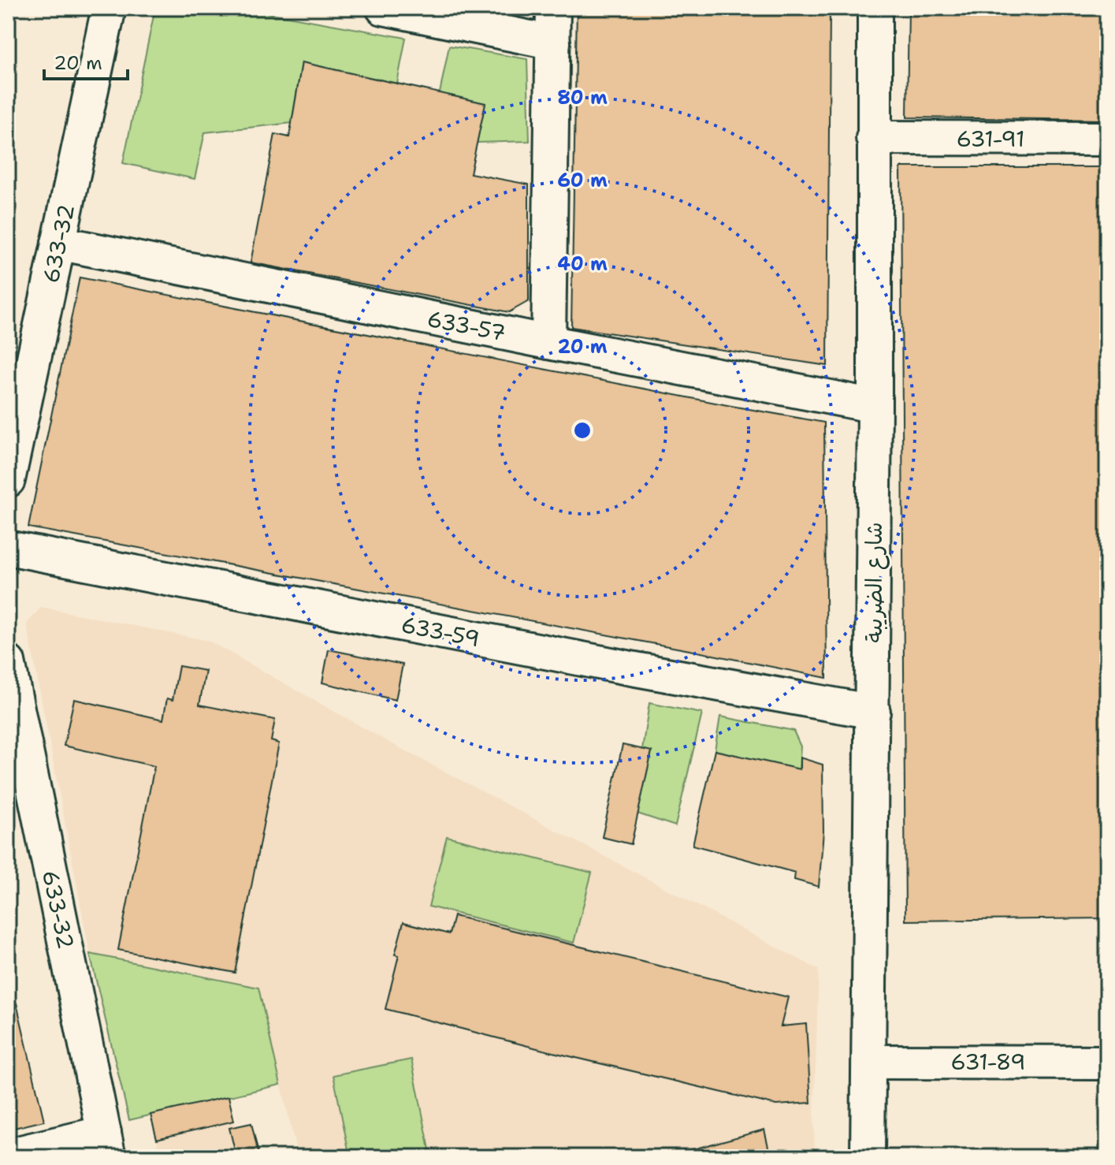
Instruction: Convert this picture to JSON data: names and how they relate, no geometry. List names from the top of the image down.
{
  "streets": {
    "street": [
      "631-91",
      "633-32",
      "633-57",
      "شارع الضريبة",
      "633-59",
      "631-89"
    ]
  },
  "crossings": [
    ["631-91", "شارع الضريبة"],
    ["633-32", "633-57"],
    ["633-57", "شارع الضريبة"],
    ["شارع الضريبة", "633-59"],
    ["شارع الضريبة", "631-89"]
  ],
  "scale_bar": "20 m",
  "rings": [
    "80 m",
    "60 m",
    "40 m",
    "20 m"
  ]
}
